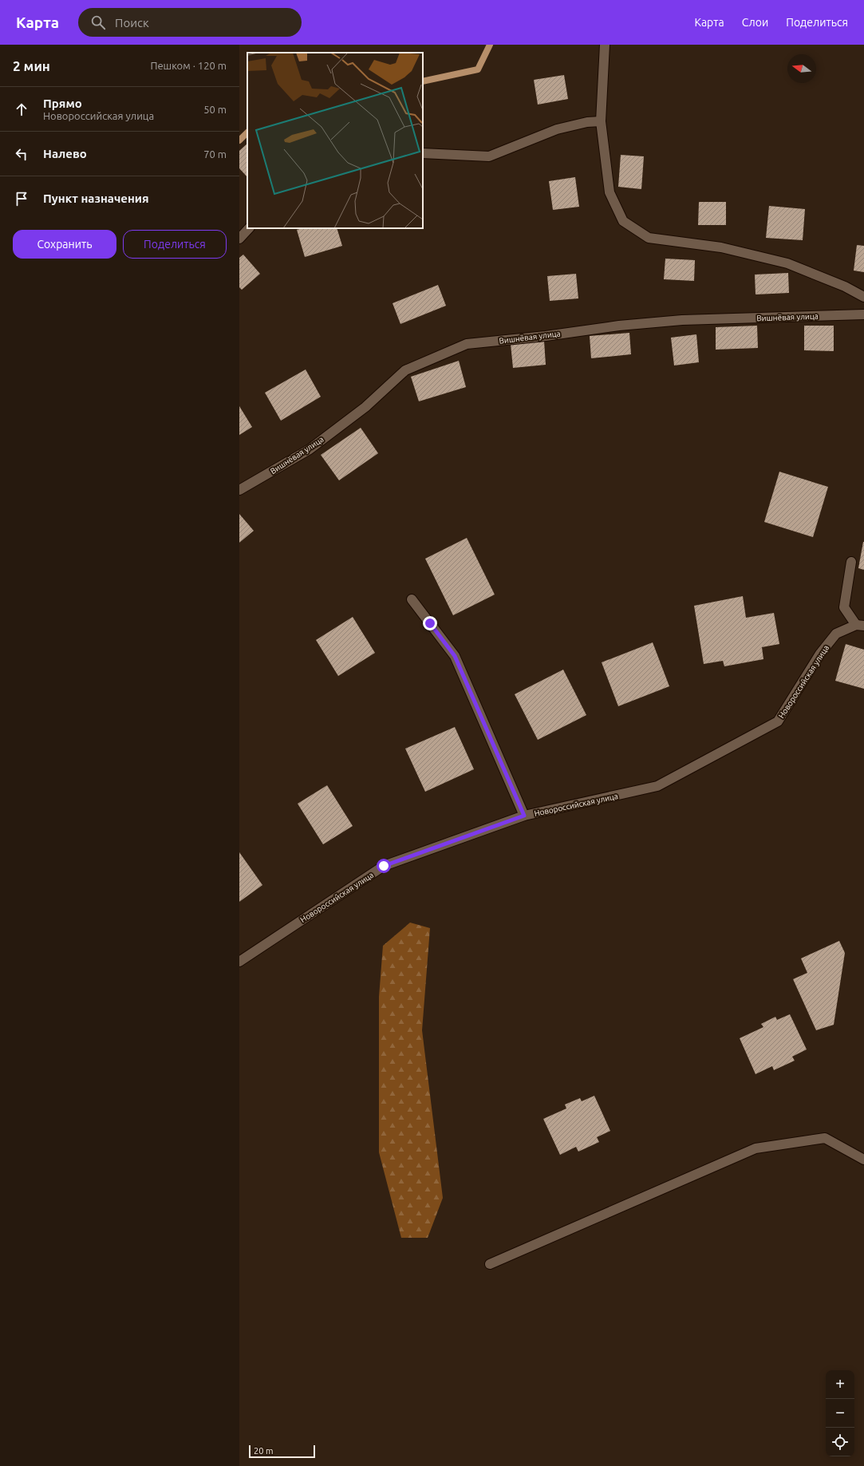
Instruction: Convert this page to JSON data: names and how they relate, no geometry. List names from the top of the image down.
{
  "streets": {
    "street": ["Вишнёвая улица", "Новороссийская улица"]
  },
  "scale_bar": "20 m",
  "north": "left",
  "page": {
    "header": "Карта",
    "search": "Поиск",
    "nav": ["Карта", "Слои", "Поделиться"],
    "heading": ["2 мин", "Пешком · 120 m"],
    "list": [
      ["Прямо", "Новороссийская улица", "50 m"],
      ["Налево", "70 m"],
      "Пункт назначения"
    ],
    "buttons": ["Сохранить", "Поделиться"],
    "map_buttons": ["+", "−"],
    "scale": "20 m"
  }
}
